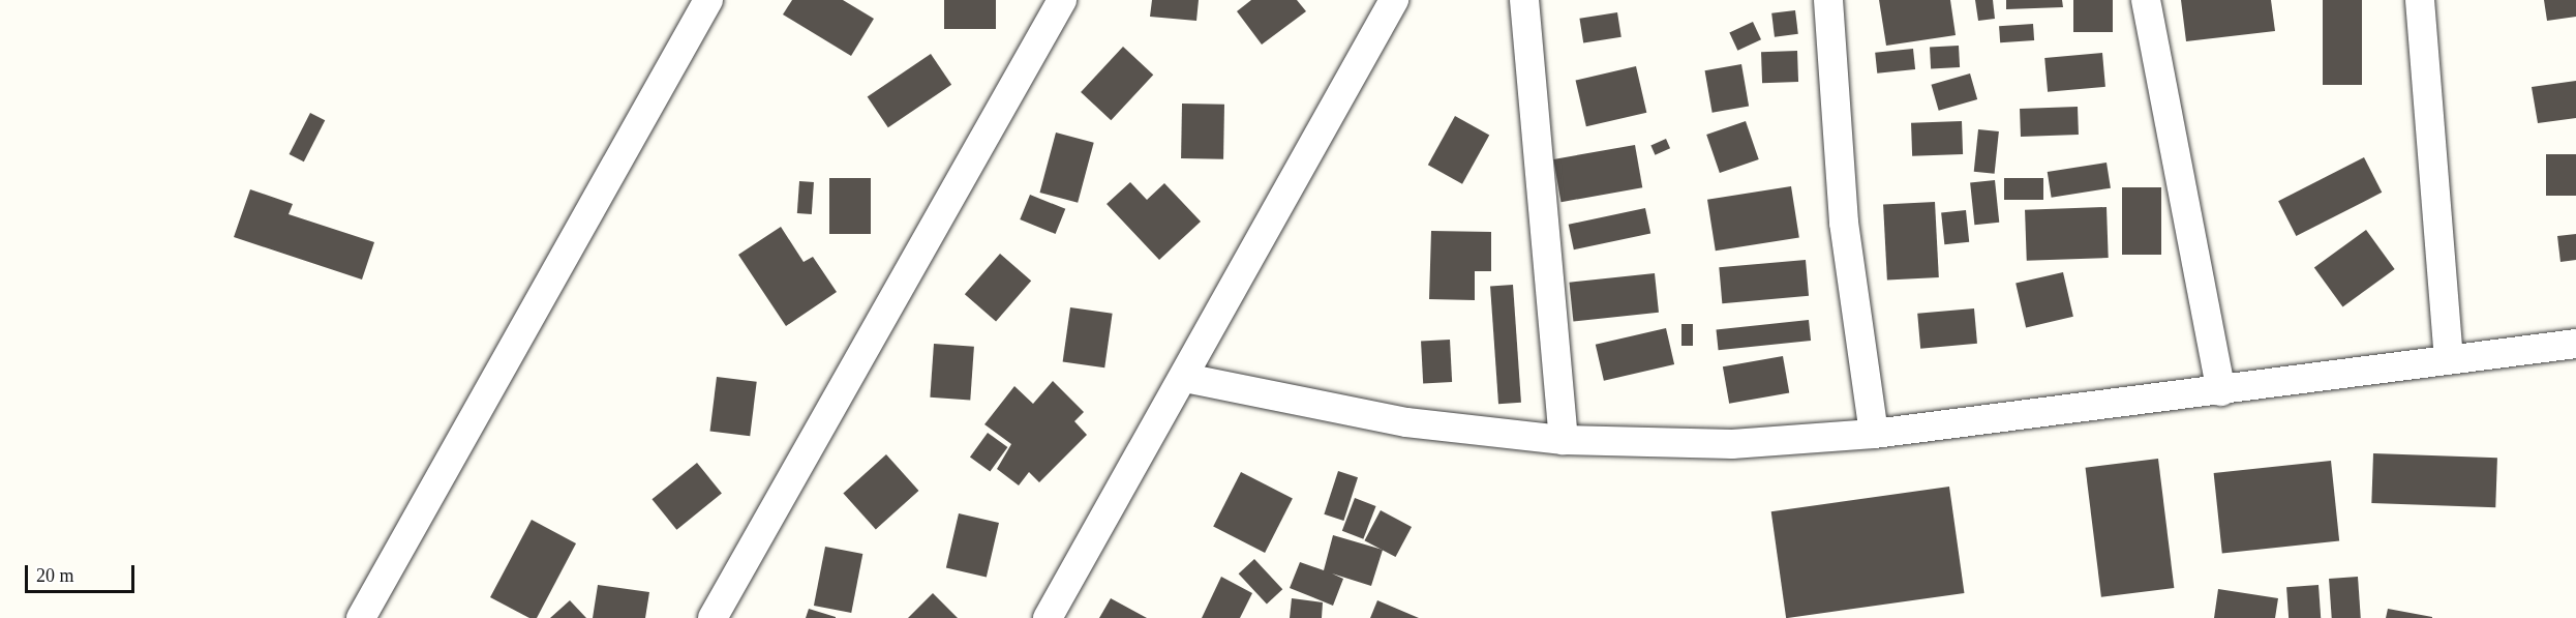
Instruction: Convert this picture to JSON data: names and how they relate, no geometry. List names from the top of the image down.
{
  "scale_bar": "20 m"
}
